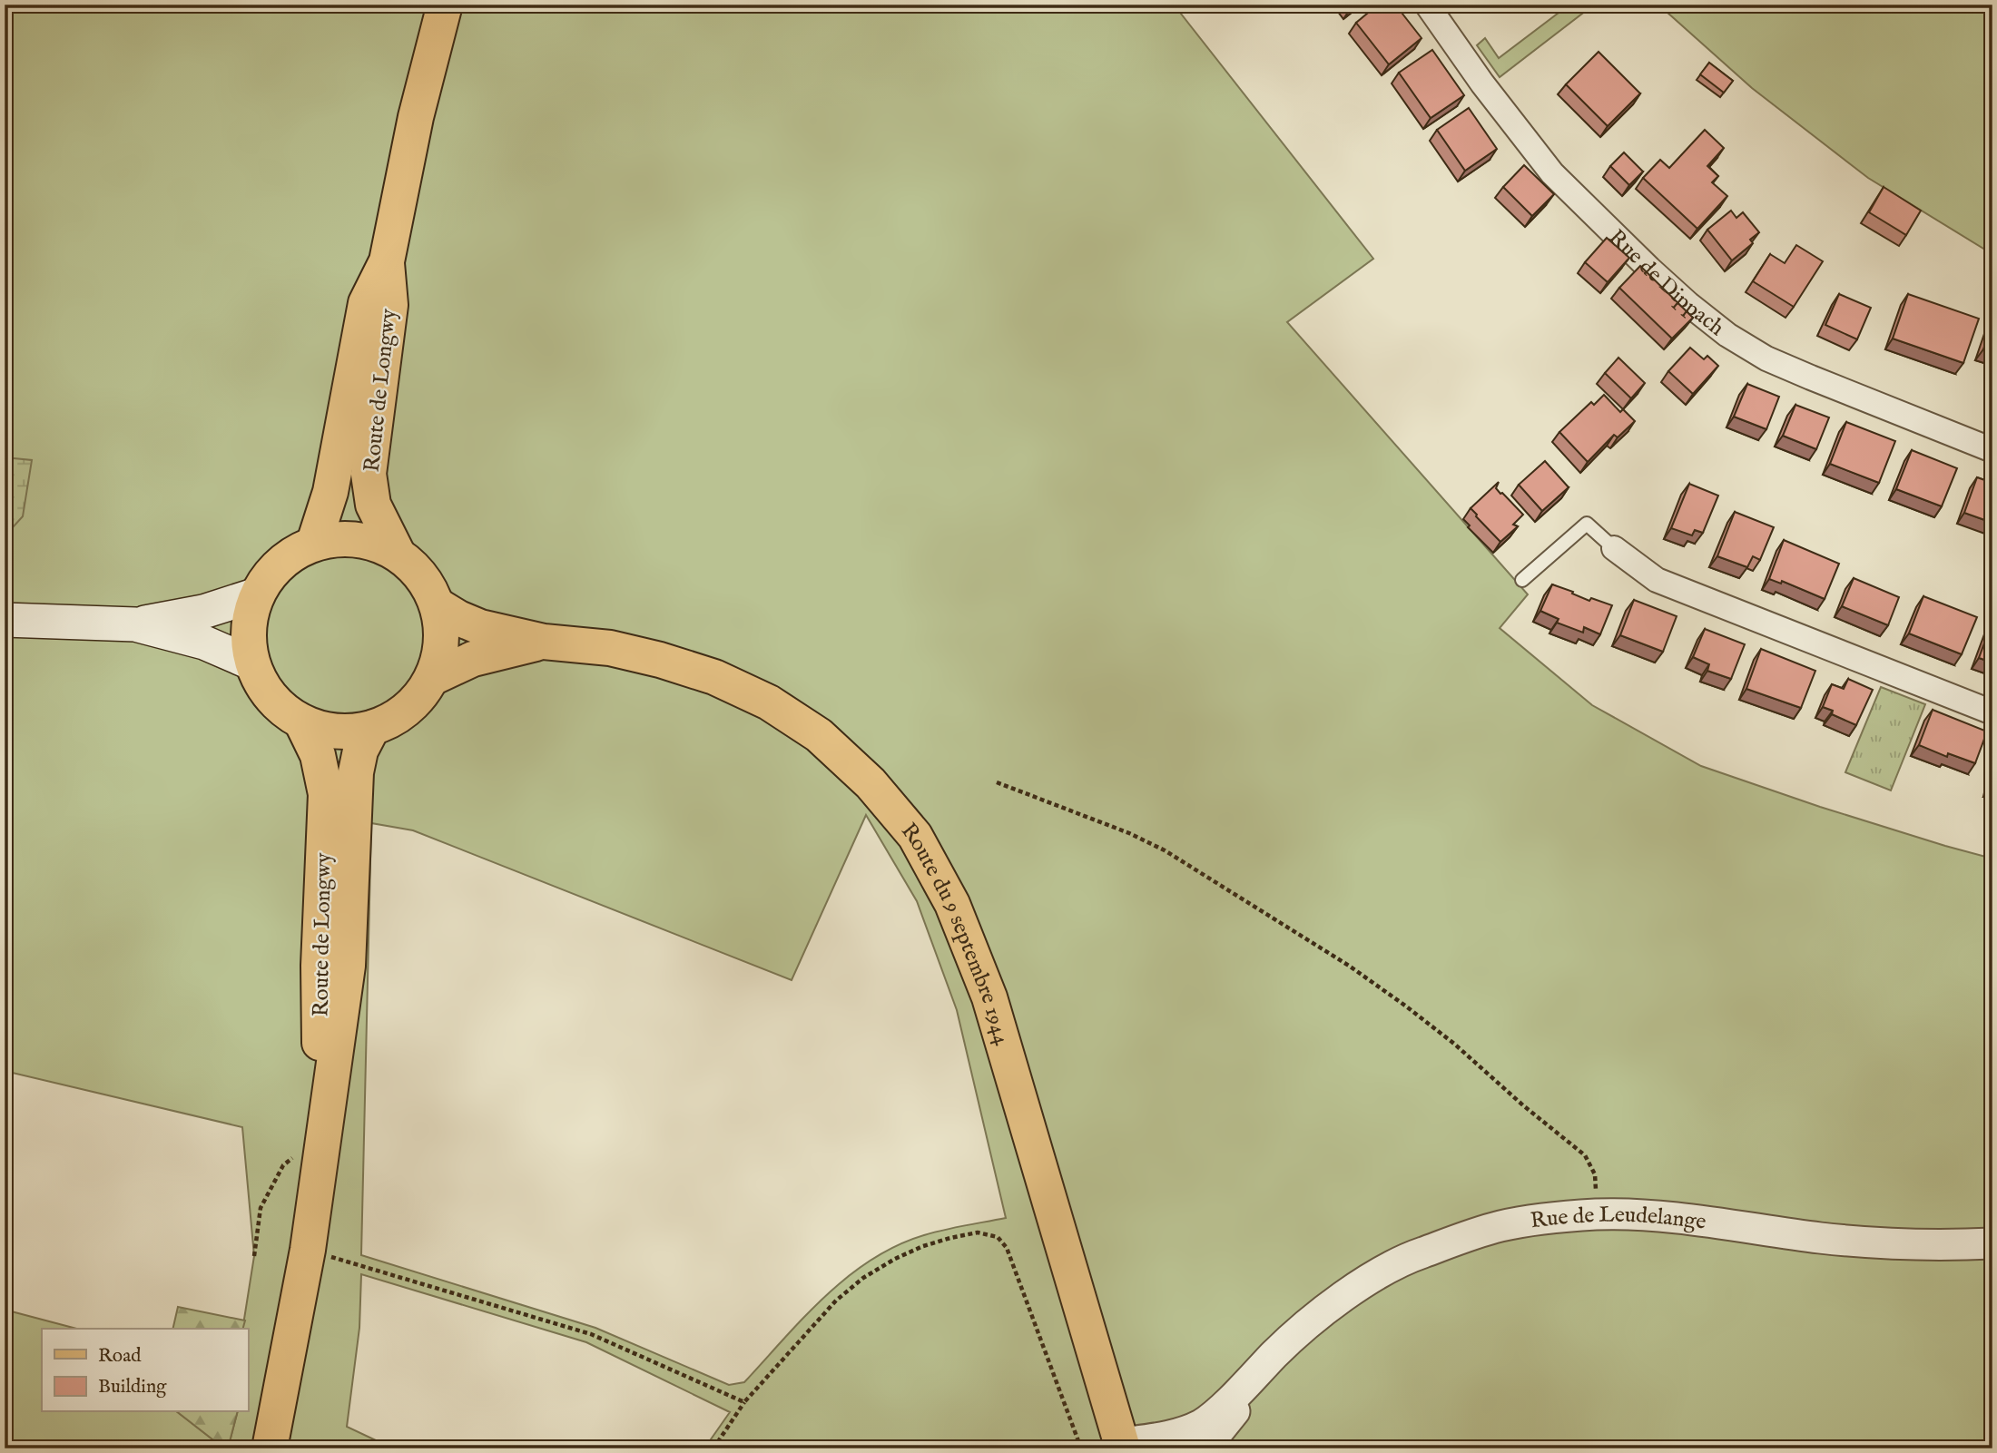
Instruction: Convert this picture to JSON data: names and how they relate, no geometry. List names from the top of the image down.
{
  "streets": {
    "main road": ["Route de Longwy", "Route du 9 septembre 1944"],
    "street": ["Rue de Dippach", "Rue de Leudelange"]
  },
  "crossings": [
    ["Route du 9 septembre 1944", "Rue de Leudelange"]
  ],
  "legend": ["Road", "Building"]
}
